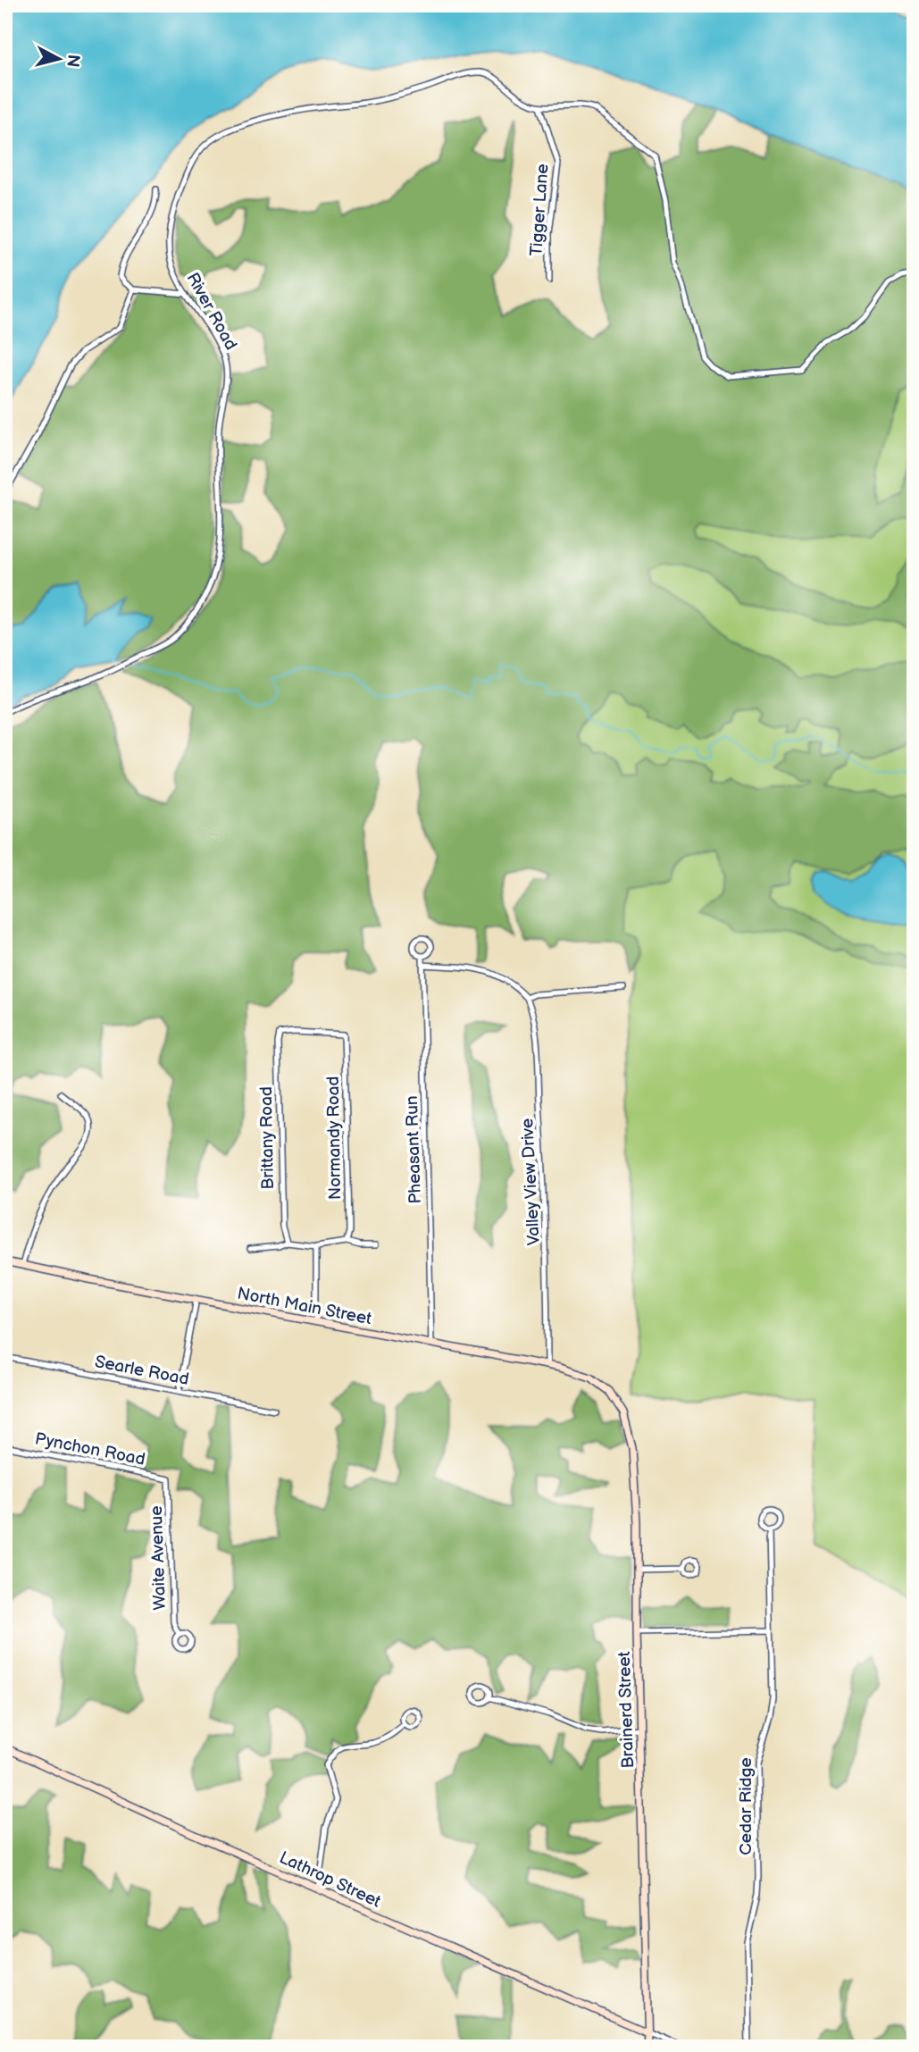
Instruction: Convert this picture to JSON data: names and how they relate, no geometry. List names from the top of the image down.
{
  "streets": {
    "street": [
      "Tigger Lane",
      "River Road",
      "Brittany Road",
      "Normandy Road",
      "Pheasant Run",
      "Valley View Drive",
      "North Main Street",
      "Searle Road",
      "Pynchon Road",
      "Waite Avenue",
      "Brainerd Street",
      "Cedar Ridge",
      "Lathrop Street"
    ]
  },
  "crossings": [
    ["Tigger Lane", "River Road"],
    ["Brittany Road", "Normandy Road"],
    ["Pheasant Run", "North Main Street"],
    ["Valley View Drive", "North Main Street"],
    ["North Main Street", "Brainerd Street"],
    ["Pynchon Road", "Waite Avenue"],
    ["Brainerd Street", "Lathrop Street"]
  ],
  "north": "right"
}
